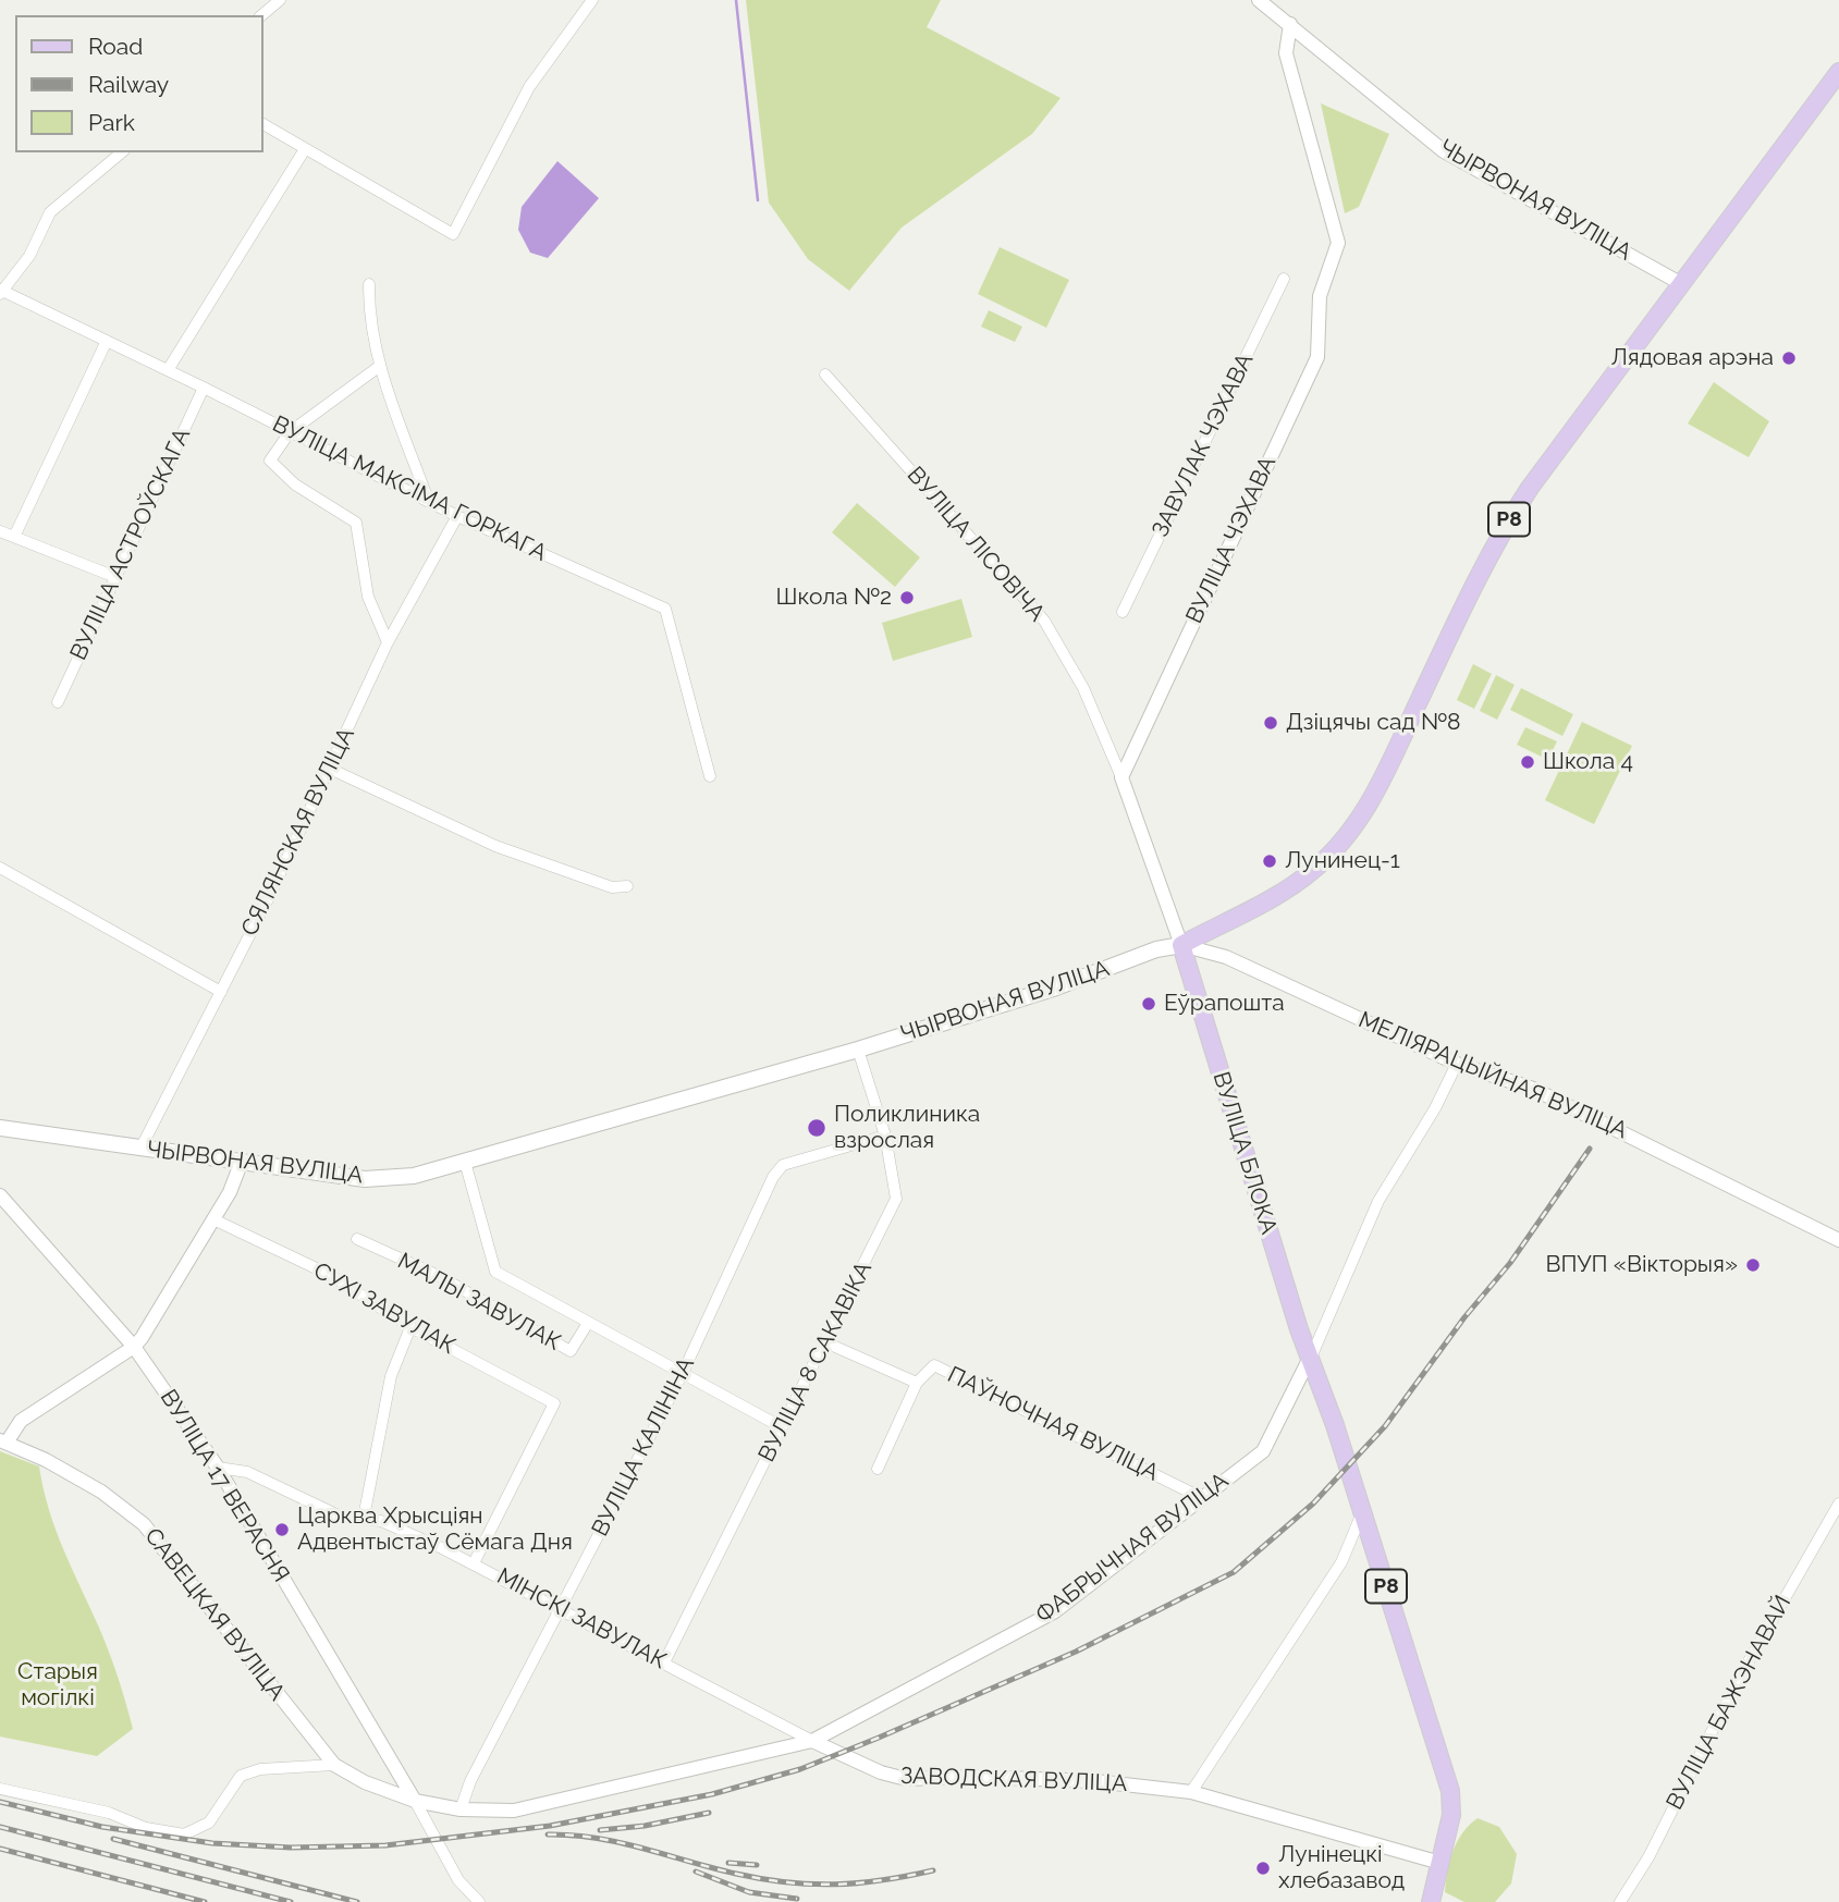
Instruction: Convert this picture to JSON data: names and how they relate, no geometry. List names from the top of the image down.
{
  "streets": {
    "main road": ["ЧЫРВОНАЯ ВУЛІЦА", "Р8", "ВУЛІЦА БЛОКА"],
    "street": [
      "ЗАВУЛАК ЧЭХАВА",
      "ВУЛІЦА МАКСІМА ГОРКАГА",
      "ВУЛІЦА ЧЭХАВА",
      "ВУЛІЦА АСТРОЎСКАГА",
      "ВУЛІЦА ЛІСОВІЧА",
      "СЯЛЯНСКАЯ ВУЛІЦА",
      "МЕЛІЯРАЦЫЙНАЯ ВУЛІЦА",
      "МАЛЫ ЗАВУЛАК",
      "СУХІ ЗАВУЛАК",
      "ВУЛІЦА 8 САКАВІКА",
      "ПАЎНОЧНАЯ ВУЛІЦА",
      "ВУЛІЦА КАЛІНІНА",
      "ВУЛІЦА 17 ВЕРАСНЯ",
      "ФАБРЫЧНАЯ ВУЛІЦА",
      "САВЕЦКАЯ ВУЛІЦА",
      "МІНСКІ ЗАВУЛАК",
      "ВУЛІЦА БАЖЭНАВАЙ",
      "ЗАВОДСКАЯ ВУЛІЦА"
    ]
  },
  "crossings": [
    ["ЧЫРВОНАЯ ВУЛІЦА", "ВУЛІЦА ЧЭХАВА"],
    ["ЧЫРВОНАЯ ВУЛІЦА", "ВУЛІЦА ЛІСОВІЧА"],
    ["ЧЫРВОНАЯ ВУЛІЦА", "СЯЛЯНСКАЯ ВУЛІЦА"],
    ["ЧЫРВОНАЯ ВУЛІЦА", "МЕЛІЯРАЦЫЙНАЯ ВУЛІЦА"],
    ["ЧЫРВОНАЯ ВУЛІЦА", "ВУЛІЦА БЛОКА"],
    ["ЧЫРВОНАЯ ВУЛІЦА", "ВУЛІЦА 8 САКАВІКА"],
    ["ВУЛІЦА МАКСІМА ГОРКАГА", "ВУЛІЦА АСТРОЎСКАГА"],
    ["ВУЛІЦА МАКСІМА ГОРКАГА", "СЯЛЯНСКАЯ ВУЛІЦА"],
    ["Р8", "ВУЛІЦА БЛОКА"],
    ["Р8", "ФАБРЫЧНАЯ ВУЛІЦА"],
    ["Р8", "ЗАВОДСКАЯ ВУЛІЦА"],
    ["ВУЛІЦА ЧЭХАВА", "ВУЛІЦА ЛІСОВІЧА"],
    ["ВУЛІЦА ЛІСОВІЧА", "МЕЛІЯРАЦЫЙНАЯ ВУЛІЦА"],
    ["ВУЛІЦА ЛІСОВІЧА", "ВУЛІЦА БЛОКА"],
    ["МЕЛІЯРАЦЫЙНАЯ ВУЛІЦА", "ВУЛІЦА БЛОКА"],
    ["МЕЛІЯРАЦЫЙНАЯ ВУЛІЦА", "ФАБРЫЧНАЯ ВУЛІЦА"],
    ["ВУЛІЦА БЛОКА", "ФАБРЫЧНАЯ ВУЛІЦА"],
    ["СУХІ ЗАВУЛАК", "МІНСКІ ЗАВУЛАК"],
    ["ВУЛІЦА 8 САКАВІКА", "ПАЎНОЧНАЯ ВУЛІЦА"],
    ["ВУЛІЦА 8 САКАВІКА", "ВУЛІЦА КАЛІНІНА"],
    ["ВУЛІЦА 8 САКАВІКА", "МІНСКІ ЗАВУЛАК"],
    ["ПАЎНОЧНАЯ ВУЛІЦА", "ФАБРЫЧНАЯ ВУЛІЦА"],
    ["ВУЛІЦА КАЛІНІНА", "ФАБРЫЧНАЯ ВУЛІЦА"],
    ["ВУЛІЦА КАЛІНІНА", "МІНСКІ ЗАВУЛАК"],
    ["ВУЛІЦА 17 ВЕРАСНЯ", "ФАБРЫЧНАЯ ВУЛІЦА"],
    ["ВУЛІЦА 17 ВЕРАСНЯ", "САВЕЦКАЯ ВУЛІЦА"],
    ["ВУЛІЦА 17 ВЕРАСНЯ", "МІНСКІ ЗАВУЛАК"],
    ["ФАБРЫЧНАЯ ВУЛІЦА", "САВЕЦКАЯ ВУЛІЦА"],
    ["ФАБРЫЧНАЯ ВУЛІЦА", "МІНСКІ ЗАВУЛАК"],
    ["ФАБРЫЧНАЯ ВУЛІЦА", "ЗАВОДСКАЯ ВУЛІЦА"],
    ["МІНСКІ ЗАВУЛАК", "ЗАВОДСКАЯ ВУЛІЦА"]
  ],
  "parks": ["Старыя могілкі"],
  "places": [
    "Лядовая арэна",
    "Школа №2",
    "Дзіцячы сад №8",
    "Школа 4",
    "Лунинец-1",
    "Еўрапошта",
    "Поликлиника взрослая",
    "ВПУП «Вікторыя»",
    "Царква Хрысціян Адвентыстаў Сёмага Дня",
    "Лунінецкі хлебазавод"
  ],
  "legend": ["Road", "Railway", "Park"]
}
